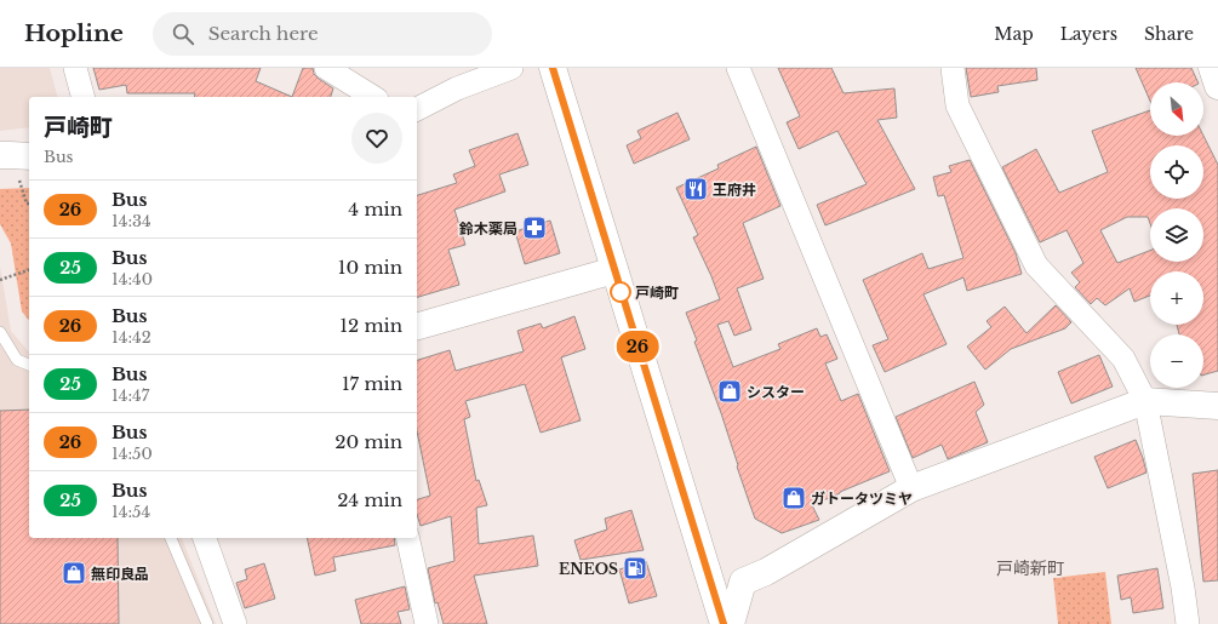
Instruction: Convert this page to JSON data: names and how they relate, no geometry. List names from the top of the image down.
{
  "districts": ["戸崎新町"],
  "places": {
    "restaurant": ["王府井"],
    "pharmacy": ["鈴木薬局"],
    "other": ["戸崎町"],
    "shop": ["シスター", "ガトータツミヤ", "無印良品"],
    "fuel station": ["ENEOS"]
  },
  "lines": ["bus line 26"],
  "north": "bottom right",
  "page": {
    "header": "Hopline",
    "search": "Search here",
    "nav": ["Map", "Layers", "Share"],
    "on_map": "26",
    "map_buttons": ["+", "−"],
    "heading": ["戸崎町", "Bus"],
    "list": [
      {
        "mark": "26",
        "name": "Bus",
        "note": "14:34",
        "value": "4 min"
      },
      {
        "mark": "25",
        "name": "Bus",
        "note": "14:40",
        "value": "10 min"
      },
      {
        "mark": "26",
        "name": "Bus",
        "note": "14:42",
        "value": "12 min"
      },
      {
        "mark": "25",
        "name": "Bus",
        "note": "14:47",
        "value": "17 min"
      },
      {
        "mark": "26",
        "name": "Bus",
        "note": "14:50",
        "value": "20 min"
      },
      {
        "mark": "25",
        "name": "Bus",
        "note": "14:54",
        "value": "24 min"
      }
    ]
  }
}
